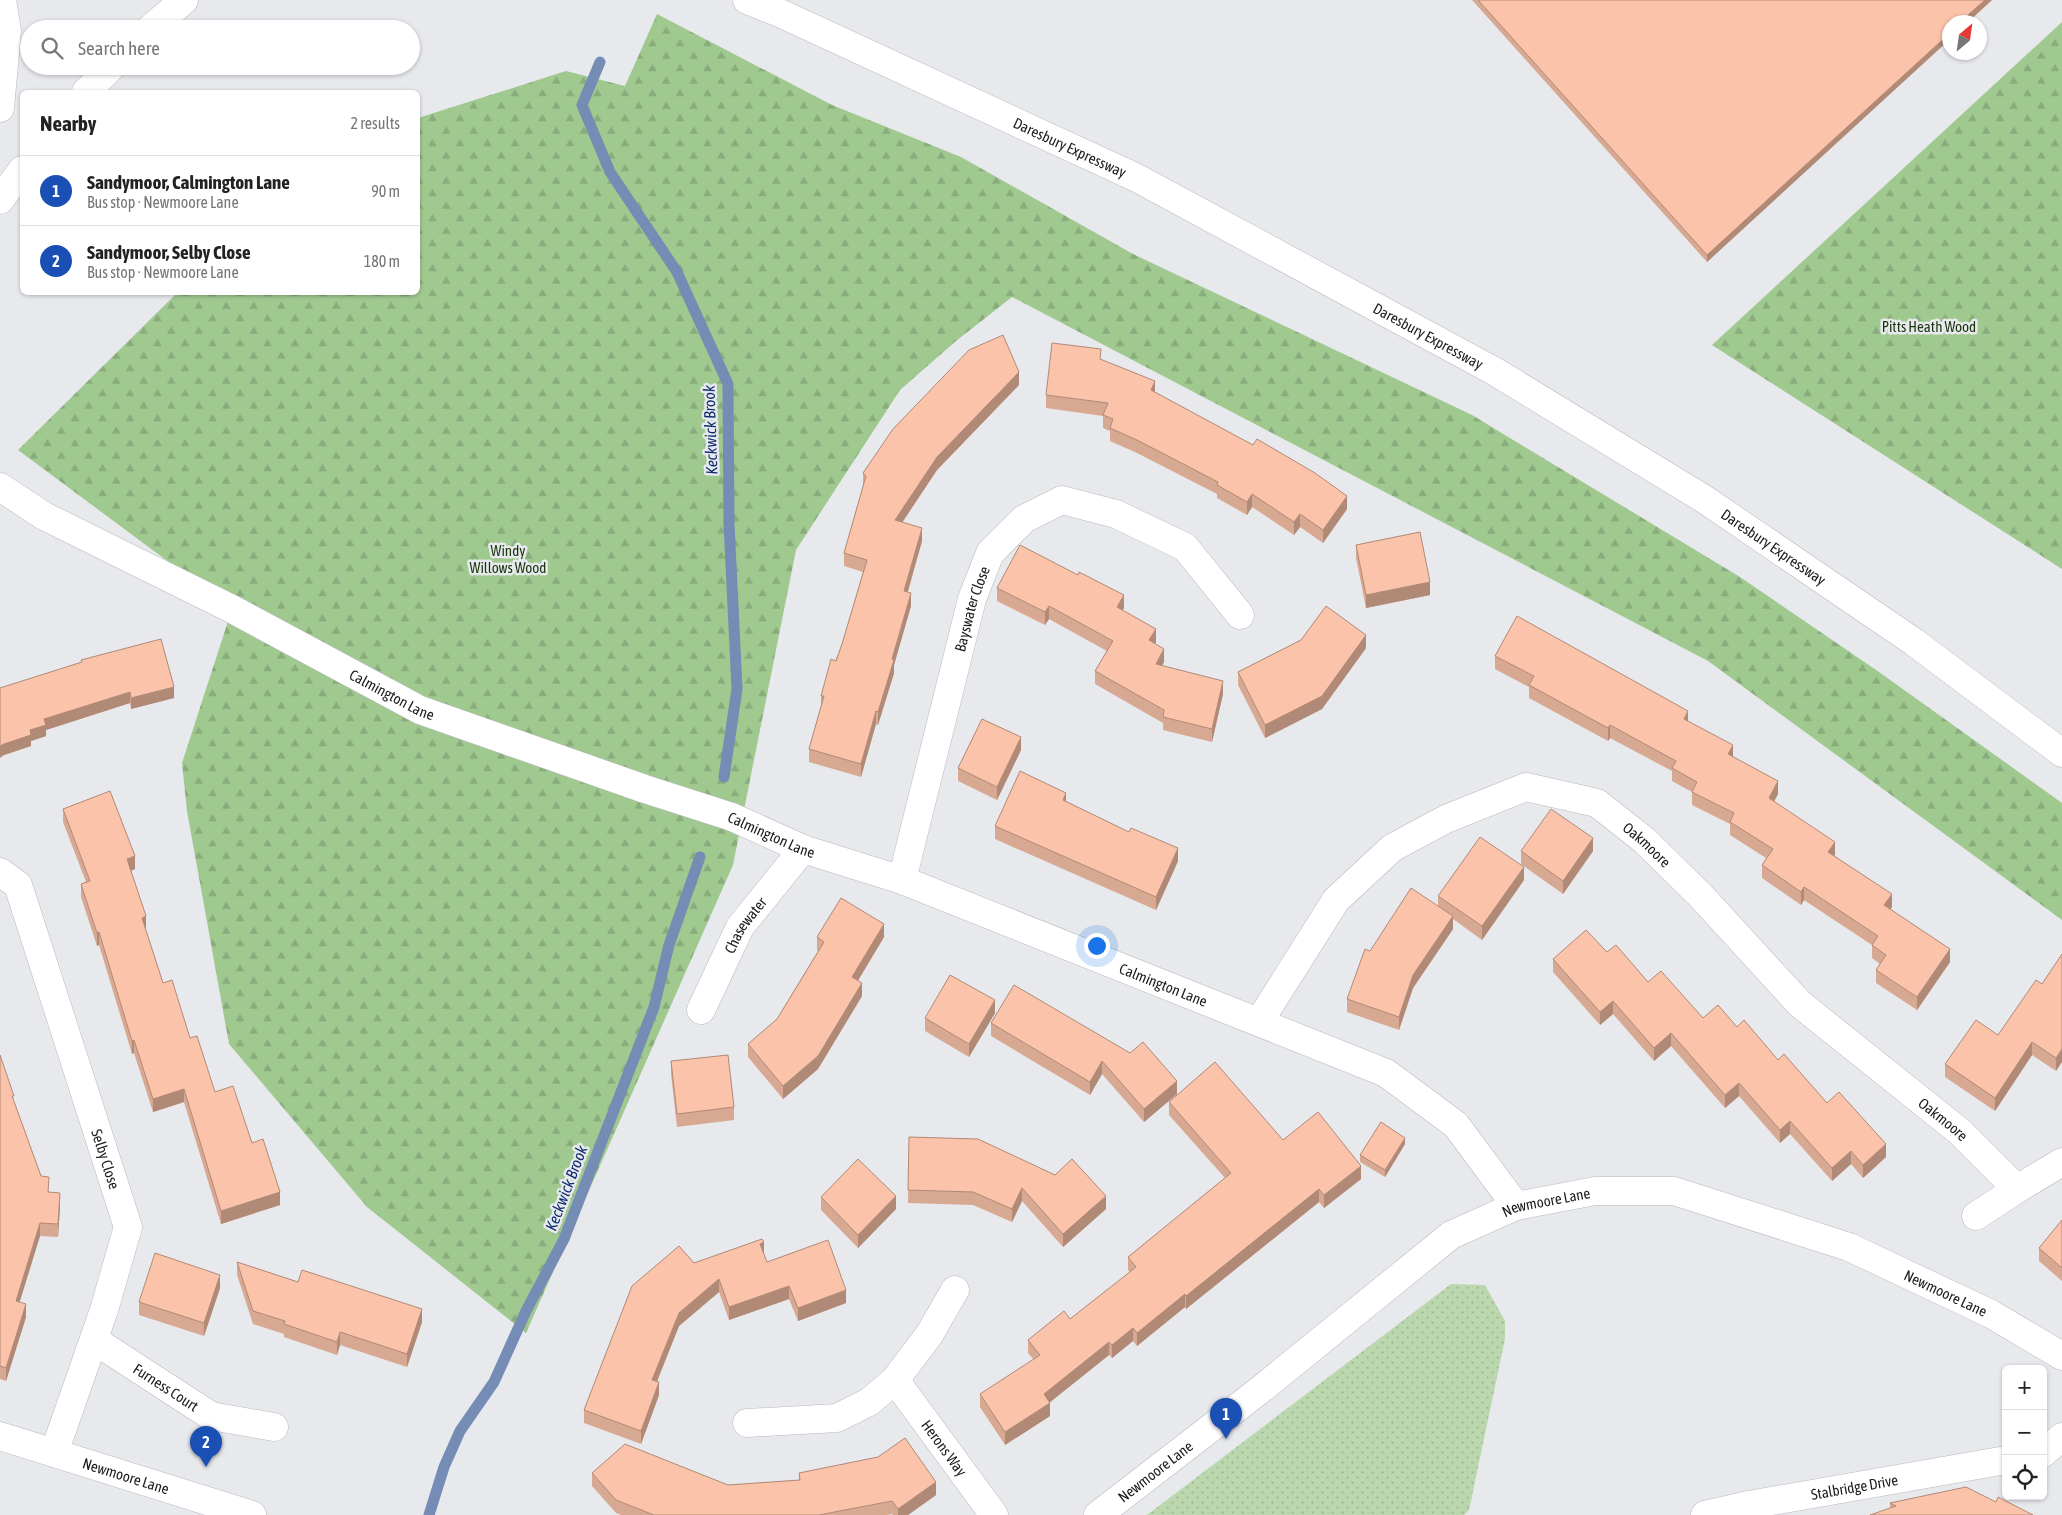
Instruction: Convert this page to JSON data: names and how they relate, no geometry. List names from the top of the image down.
{
  "streets": {
    "street": [
      "Daresbury Expressway",
      "Bayswater Close",
      "Calmington Lane",
      "Oakmoore",
      "Chasewater",
      "Selby Close",
      "Newmoore Lane",
      "Furness Court",
      "Herons Way",
      "Stalbridge Drive"
    ]
  },
  "crossings": [
    ["Bayswater Close", "Calmington Lane"],
    ["Calmington Lane", "Oakmoore"],
    ["Calmington Lane", "Chasewater"],
    ["Calmington Lane", "Newmoore Lane"],
    ["Selby Close", "Newmoore Lane"],
    ["Selby Close", "Furness Court"]
  ],
  "water": ["Keckwick Brook"],
  "parks": ["Pitts Heath Wood", "Windy Willows Wood"],
  "north": "top right",
  "page": {
    "search": "Search here",
    "heading": ["Nearby", "2 results"],
    "list": [
      {
        "mark": "1",
        "name": "Sandymoor, Calmington Lane",
        "note": "Bus stop · Newmoore Lane",
        "value": "90 m"
      },
      {
        "mark": "2",
        "name": "Sandymoor, Selby Close",
        "note": "Bus stop · Newmoore Lane",
        "value": "180 m"
      }
    ],
    "map_buttons": ["+", "−"],
    "pins": ["1", "2"]
  }
}
